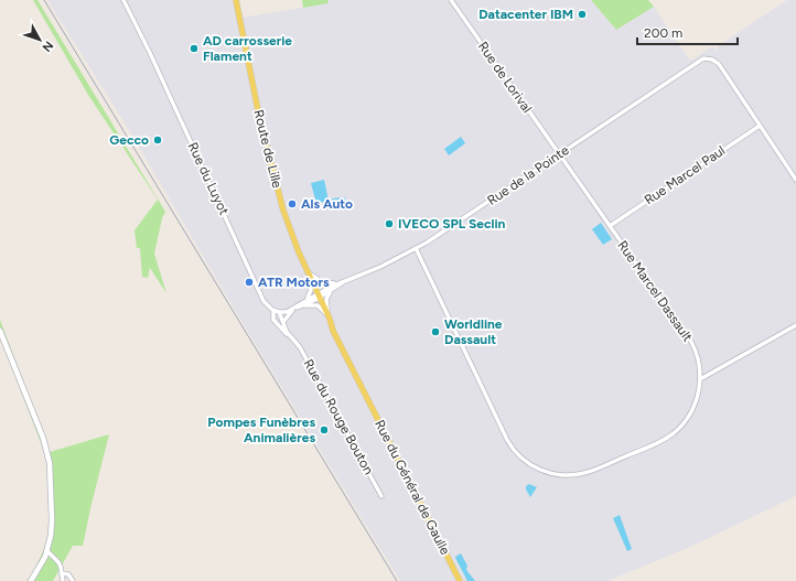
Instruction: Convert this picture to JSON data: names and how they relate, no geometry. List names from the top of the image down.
{
  "streets": {
    "main road": ["Route de Lille", "Rue du Général de Gaulle"],
    "street": [
      "Rue de Lorival",
      "Rue de la Pointe",
      "Rue Marcel Paul",
      "Rue du Luyot",
      "Rue Marcel Dassault",
      "Rue du Rouge Bouton"
    ]
  },
  "crossings": [
    ["Rue de Lorival", "Rue de la Pointe"],
    ["Rue de Lorival", "Rue Marcel Dassault"],
    ["Route de Lille", "Rue du Général de Gaulle"],
    ["Rue de la Pointe", "Rue Marcel Paul"],
    ["Rue de la Pointe", "Rue Marcel Dassault"],
    ["Rue Marcel Paul", "Rue Marcel Dassault"],
    ["Rue du Luyot", "Rue du Rouge Bouton"]
  ],
  "places": [
    "Datacenter IBM",
    "AD carrosserie Flament",
    "Gecco",
    "Als Auto",
    "IVECO SPL Seclin",
    "ATR Motors",
    "Worldline Dassault",
    "Pompes Funèbres Animalières"
  ],
  "scale_bar": "200 m",
  "north": "bottom right"
}
